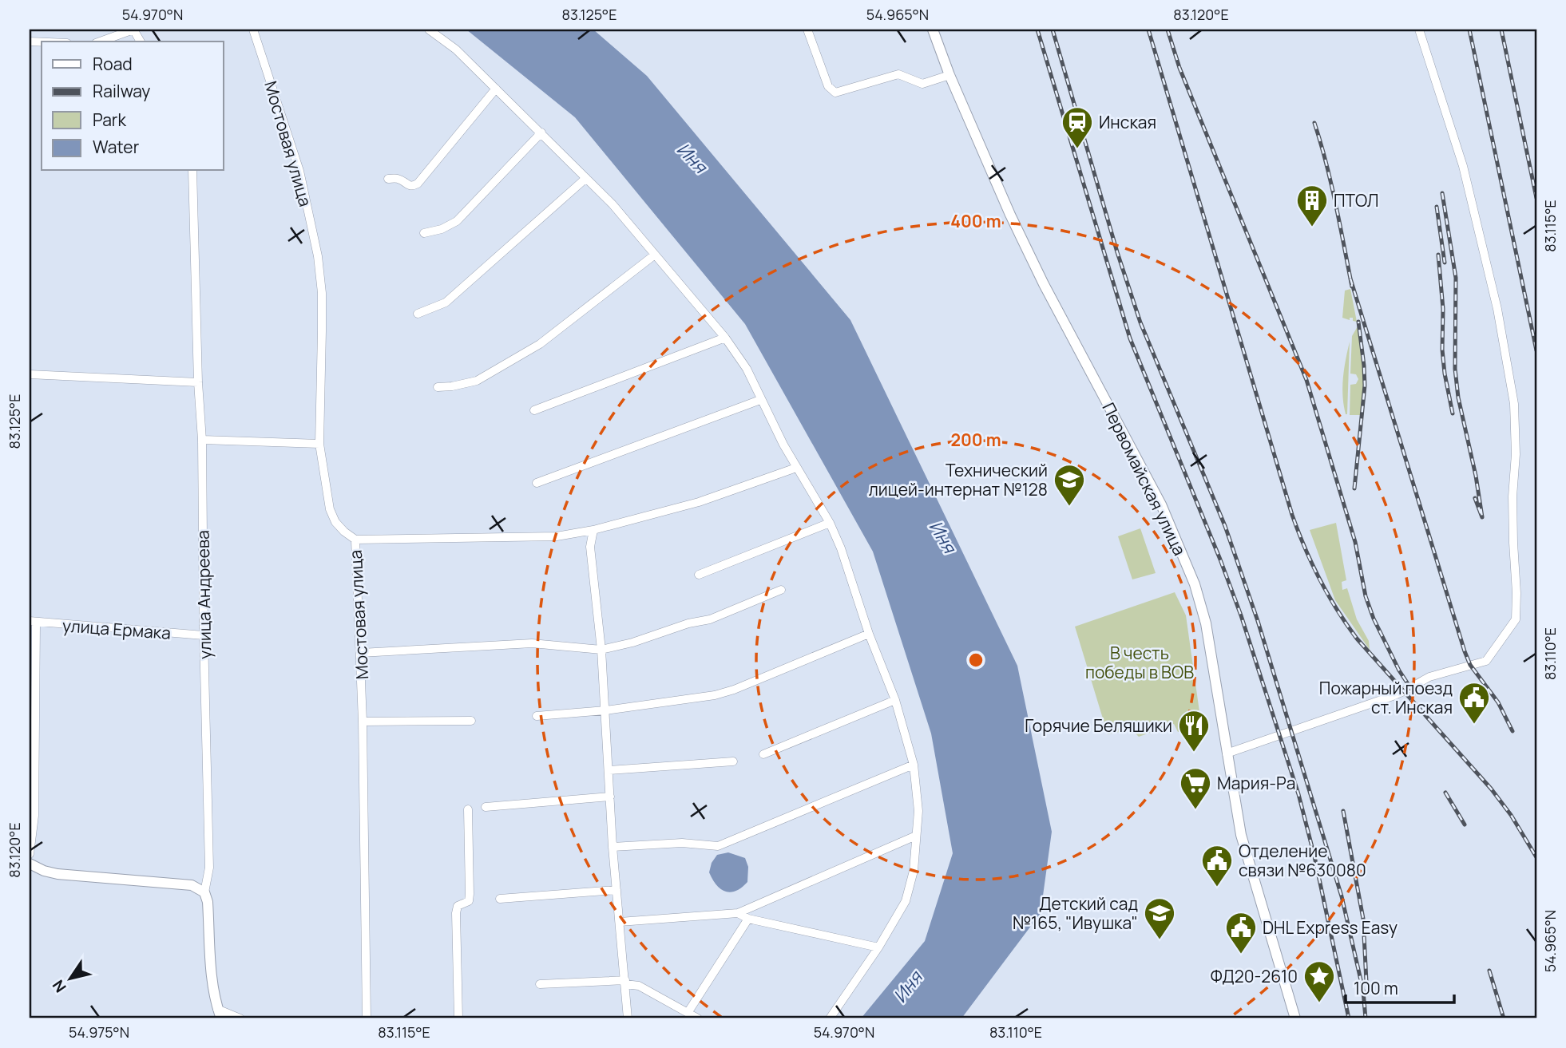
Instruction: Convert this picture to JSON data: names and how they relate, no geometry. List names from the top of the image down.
{
  "streets": {
    "main road": ["Первомайская улица", "улица Андреева"],
    "street": ["Мостовая улица", "улица Ермака"]
  },
  "crossings": [
    ["улица Андреева", "улица Ермака"]
  ],
  "water": ["Иня"],
  "parks": ["В честь победы в ВОВ"],
  "places": {
    "station": ["Инская"],
    "building": ["ПТОЛ"],
    "school or university": ["Технический лицей-интернат №128", "Детский сад №165, \"Ивушка\""],
    "public building": ["Пожарный поезд ст. Инская", "Отделение связи №630080", "DHL Express Easy"],
    "restaurant": ["Горячие Беляшики"],
    "supermarket": ["Мария-Ра"],
    "place": ["ФД20-2610"]
  },
  "legend": [
    "Road",
    "Railway",
    "Park",
    "Water"
  ],
  "scale_bar": "100 m",
  "north": "bottom left",
  "coordinates": [
    "54.970°N",
    "83.125°E",
    "54.965°N",
    "83.120°E",
    "83.115°E",
    "83.110°E",
    "54.975°N"
  ],
  "rings": ["400 m", "200 m"]
}
